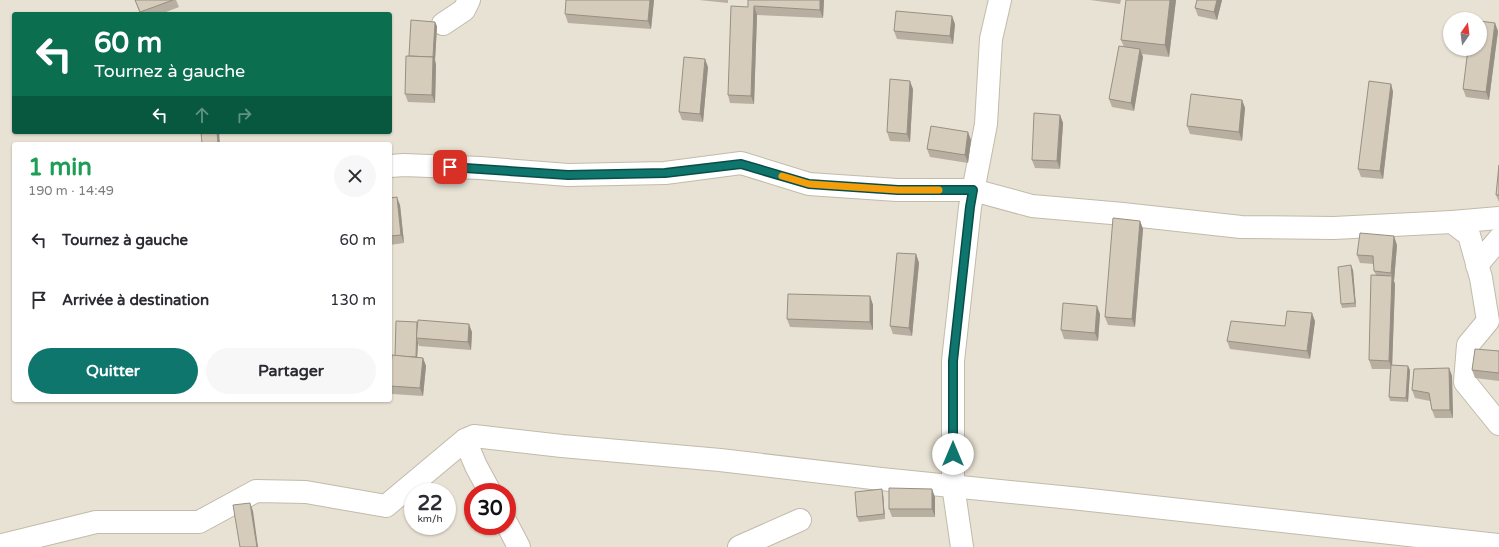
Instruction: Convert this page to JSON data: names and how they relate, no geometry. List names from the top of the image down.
{
  "north": "top",
  "page": {
    "turn": ["60 m", "Tournez à gauche"],
    "heading": ["1 min", "190 m · 14:49"],
    "list": [
      {
        "name": "Tournez à gauche",
        "value": "60 m"
      },
      {
        "name": "Arrivée à destination",
        "value": "130 m"
      }
    ],
    "buttons": ["Quitter", "Partager"],
    "speed": "22 km/h",
    "limit": "30"
  }
}
